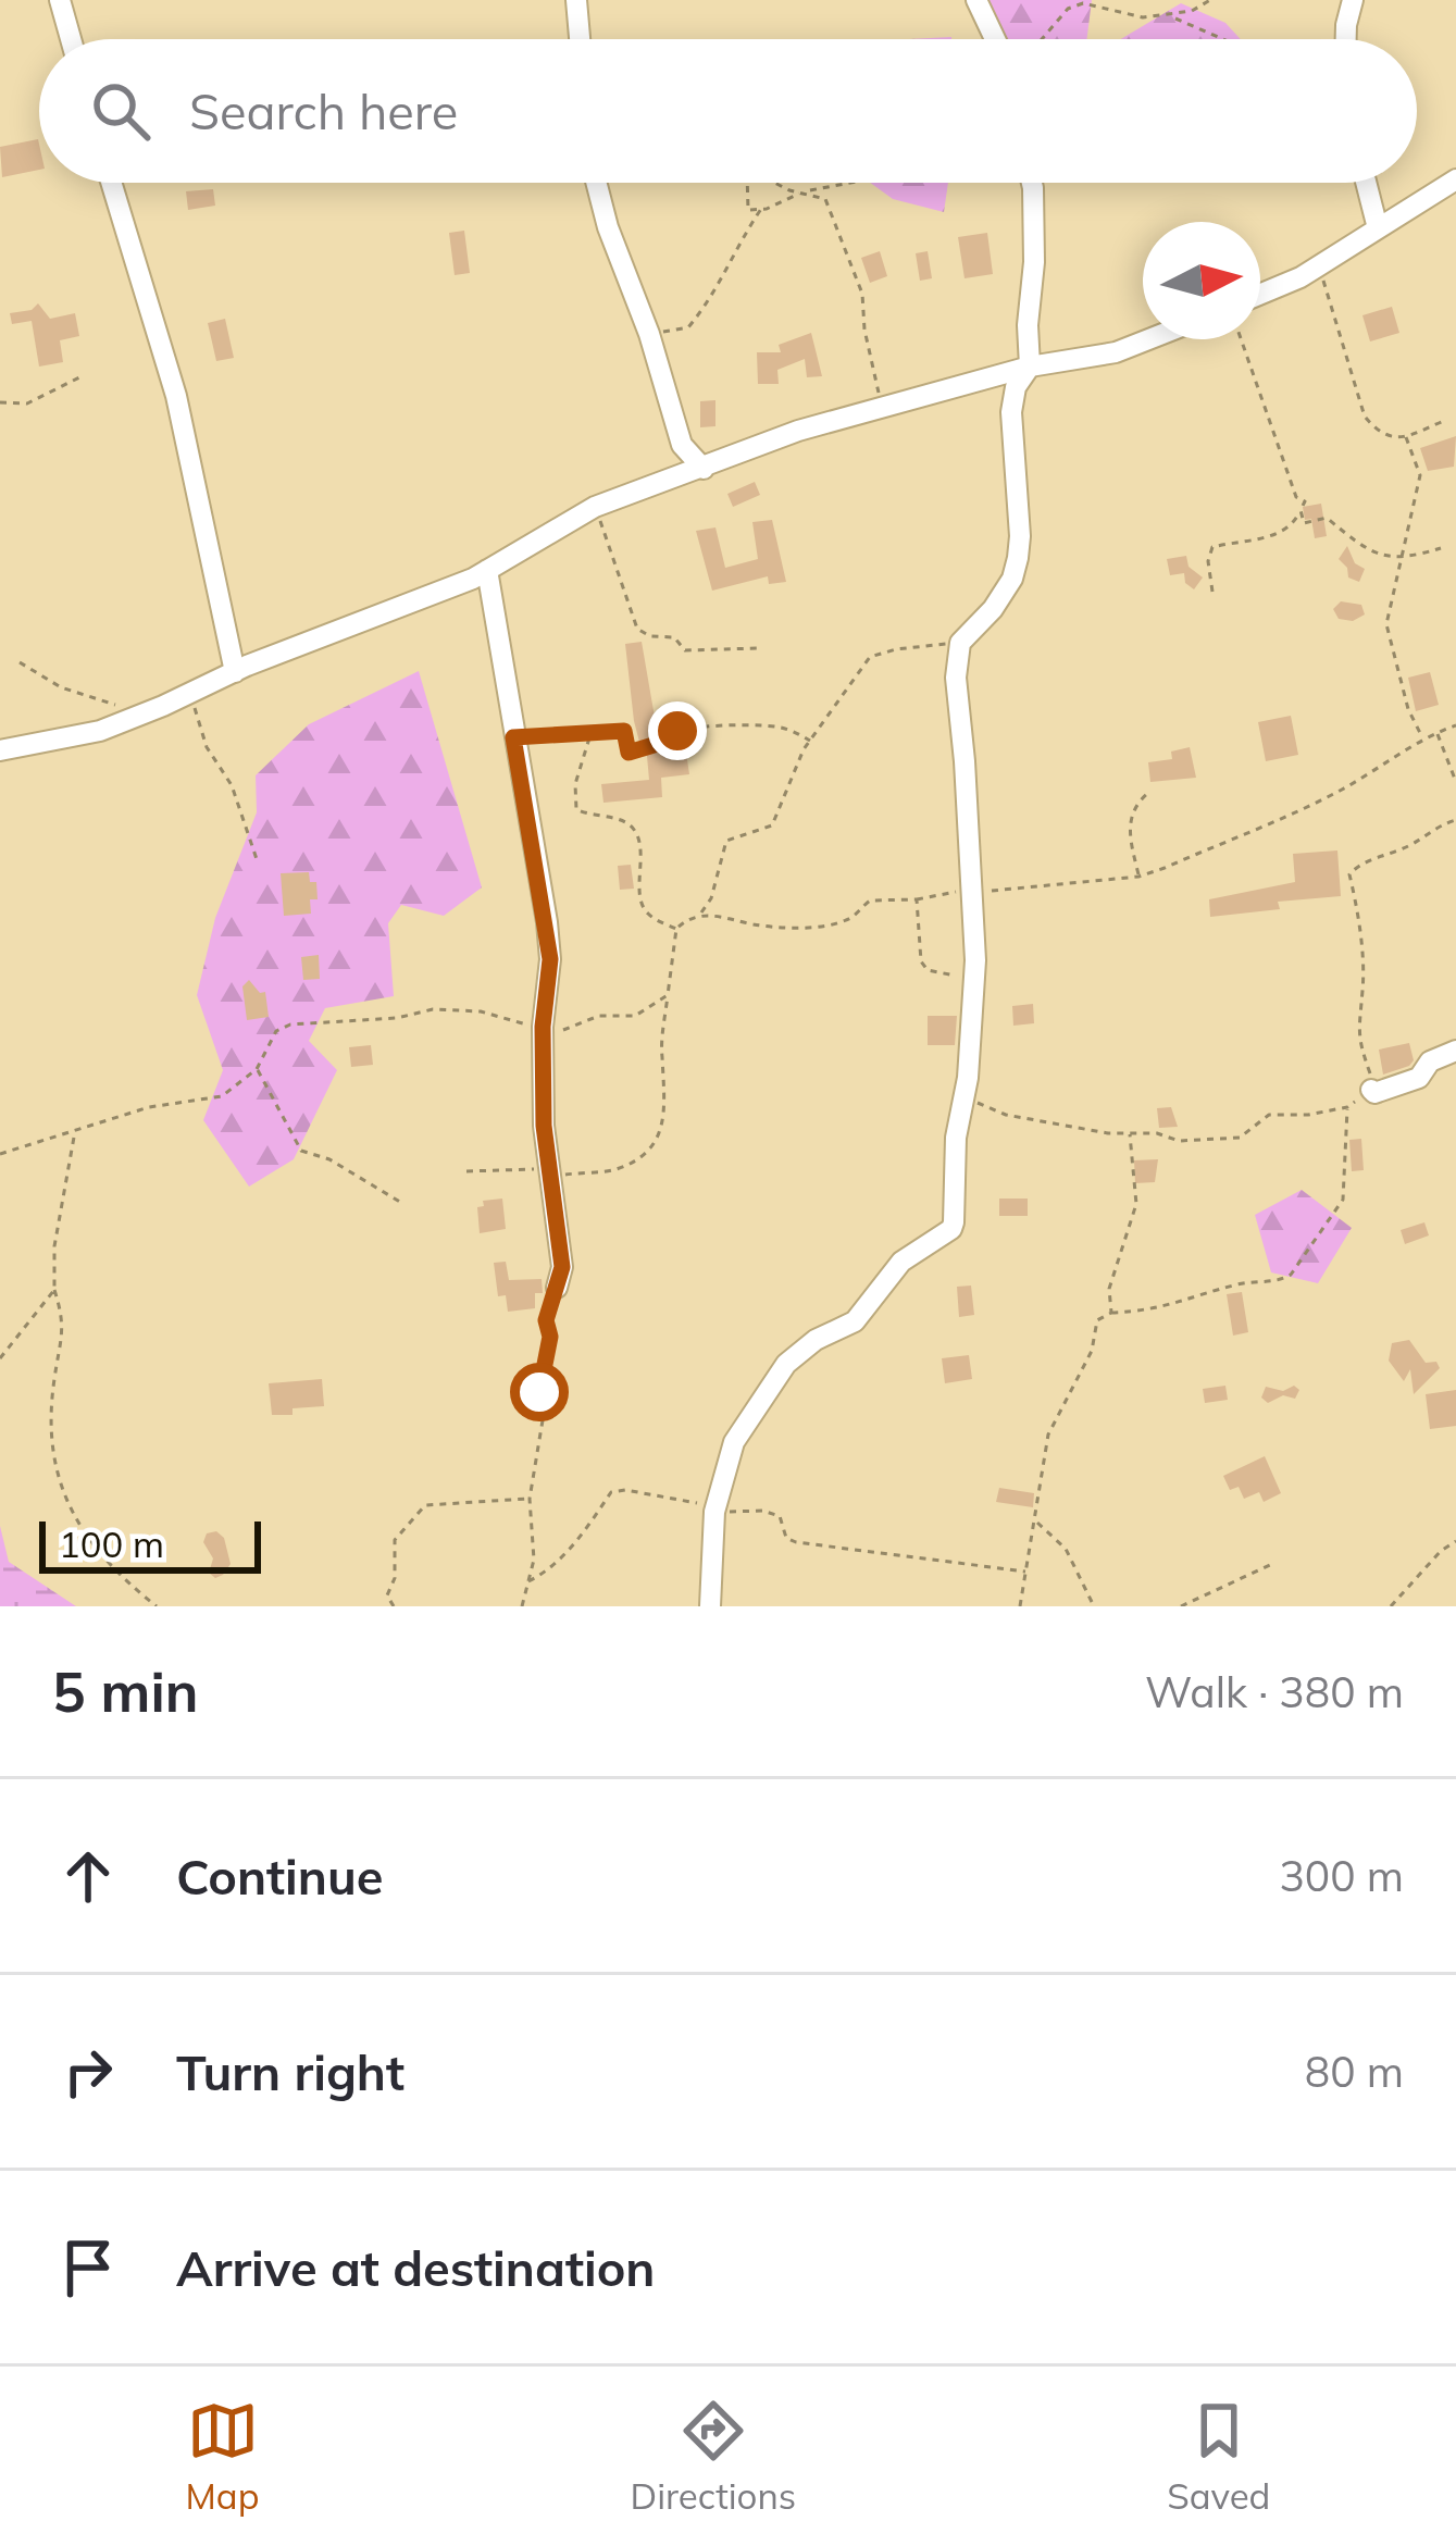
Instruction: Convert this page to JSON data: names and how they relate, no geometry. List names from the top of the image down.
{
  "scale_bar": "100 m",
  "north": "right",
  "page": {
    "search": "Search here",
    "scale": "100 m",
    "heading": ["5 min", "Walk · 380 m"],
    "list": [
      ["Continue", "300 m"],
      ["Turn right", "80 m"],
      "Arrive at destination"
    ],
    "nav": ["Map", "Directions", "Saved"]
  }
}
